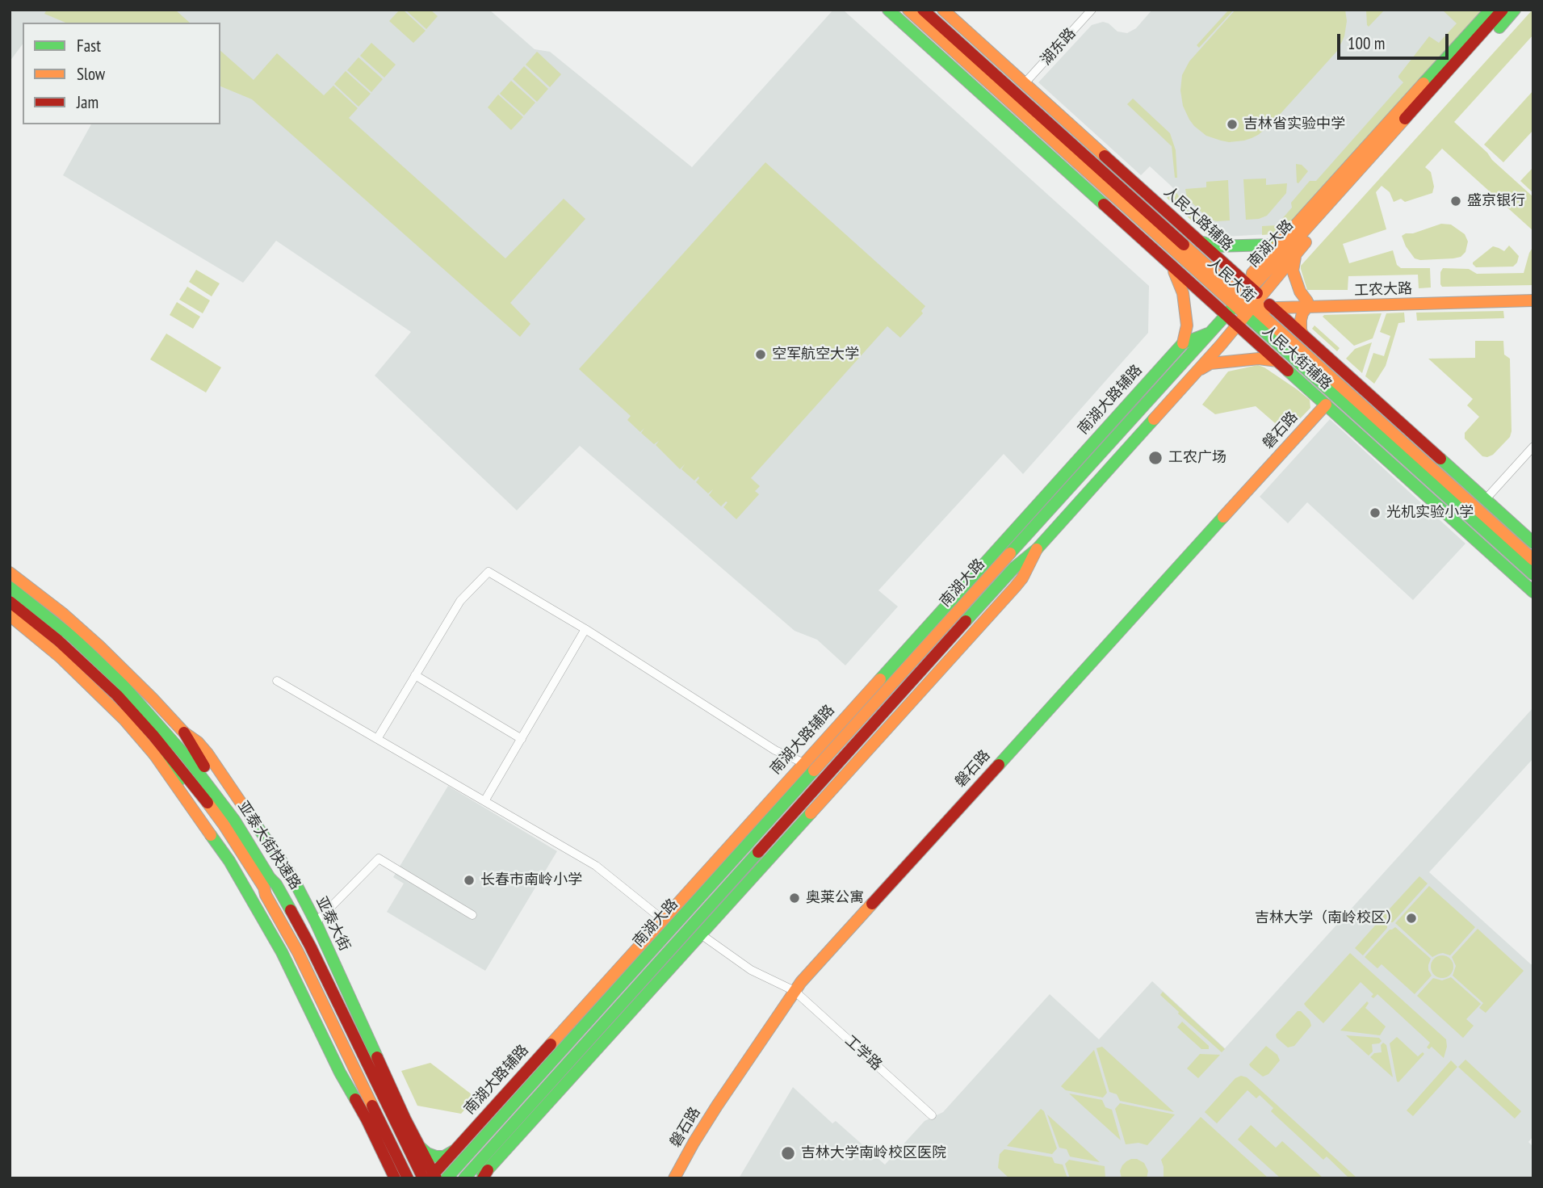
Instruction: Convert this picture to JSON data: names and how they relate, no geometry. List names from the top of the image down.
{
  "streets": {
    "main road": [
      "人民大路辅路",
      "南湖大路",
      "人民大街",
      "工农大路",
      "人民大街辅路",
      "南湖大路辅路",
      "磐石路",
      "亚泰大街快速路",
      "亚泰大街"
    ],
    "street": ["湖东路", "工学路"]
  },
  "crossings": [
    ["湖东路", "人民大路辅路"],
    ["人民大路辅路", "南湖大路"],
    ["人民大路辅路", "人民大街"],
    ["人民大路辅路", "工农大路"],
    ["南湖大路", "人民大街"],
    ["南湖大路", "工农大路"],
    ["南湖大路", "人民大街辅路"],
    ["南湖大路", "南湖大路辅路"],
    ["人民大街", "工农大路"],
    ["人民大街辅路", "磐石路"],
    ["南湖大路辅路", "亚泰大街快速路"],
    ["南湖大路辅路", "亚泰大街"],
    ["磐石路", "工学路"],
    ["亚泰大街快速路", "亚泰大街"]
  ],
  "places": [
    "吉林省实验中学",
    "盛京银行",
    "空军航空大学",
    "工农广场",
    "光机实验小学",
    "长春市南岭小学",
    "奥莱公寓",
    "吉林大学（南岭校区）",
    "吉林大学南岭校区医院"
  ],
  "legend": ["Fast", "Slow", "Jam"],
  "scale_bar": "100 m"
}
